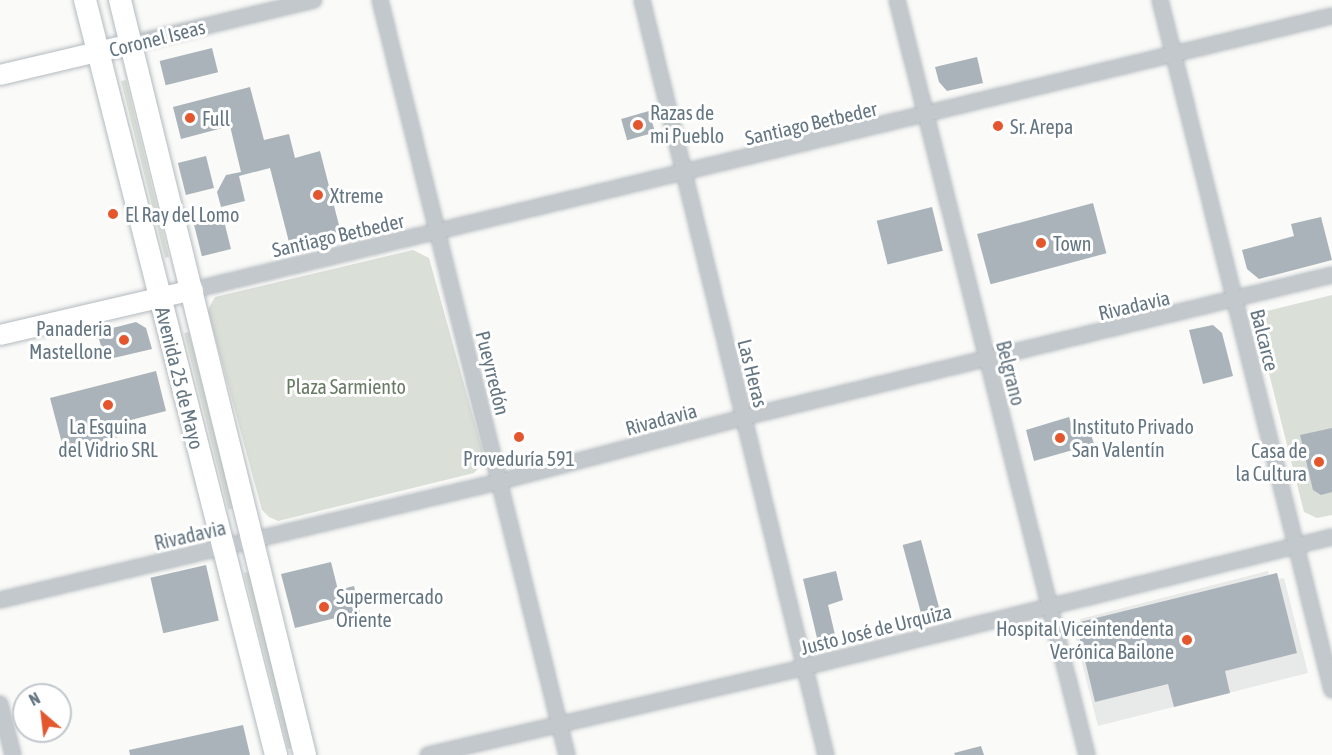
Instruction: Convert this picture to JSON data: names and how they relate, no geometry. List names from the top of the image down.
{
  "streets": {
    "main road": ["Coronel Iseas", "Avenida 25 de Mayo"],
    "street": [
      "Santiago Betbeder",
      "Rivadavia",
      "Balcarce",
      "Pueyrredón",
      "Las Heras",
      "Belgrano",
      "Justo José de Urquiza"
    ]
  },
  "crossings": [
    ["Coronel Iseas", "Avenida 25 de Mayo"],
    ["Santiago Betbeder", "Balcarce"],
    ["Santiago Betbeder", "Pueyrredón"],
    ["Santiago Betbeder", "Las Heras"],
    ["Santiago Betbeder", "Belgrano"],
    ["Santiago Betbeder", "Avenida 25 de Mayo"],
    ["Rivadavia", "Balcarce"],
    ["Rivadavia", "Pueyrredón"],
    ["Rivadavia", "Las Heras"],
    ["Rivadavia", "Belgrano"],
    ["Rivadavia", "Avenida 25 de Mayo"],
    ["Balcarce", "Justo José de Urquiza"],
    ["Pueyrredón", "Justo José de Urquiza"],
    ["Las Heras", "Justo José de Urquiza"],
    ["Belgrano", "Justo José de Urquiza"]
  ],
  "parks": ["Plaza Sarmiento"],
  "places": [
    "Full",
    "Razas de mi Pueblo",
    "Sr. Arepa",
    "Xtreme",
    "El Ray del Lomo",
    "Town",
    "Panaderia Mastellone",
    "La Esquina del Vidrio SRL",
    "Proveduría 591",
    "Instituto Privado San Valentín",
    "Casa de la Cultura",
    "Supermercado Oriente",
    "Hospital Viceintendenta Verónica Bailone"
  ],
  "north": "top left"
}
